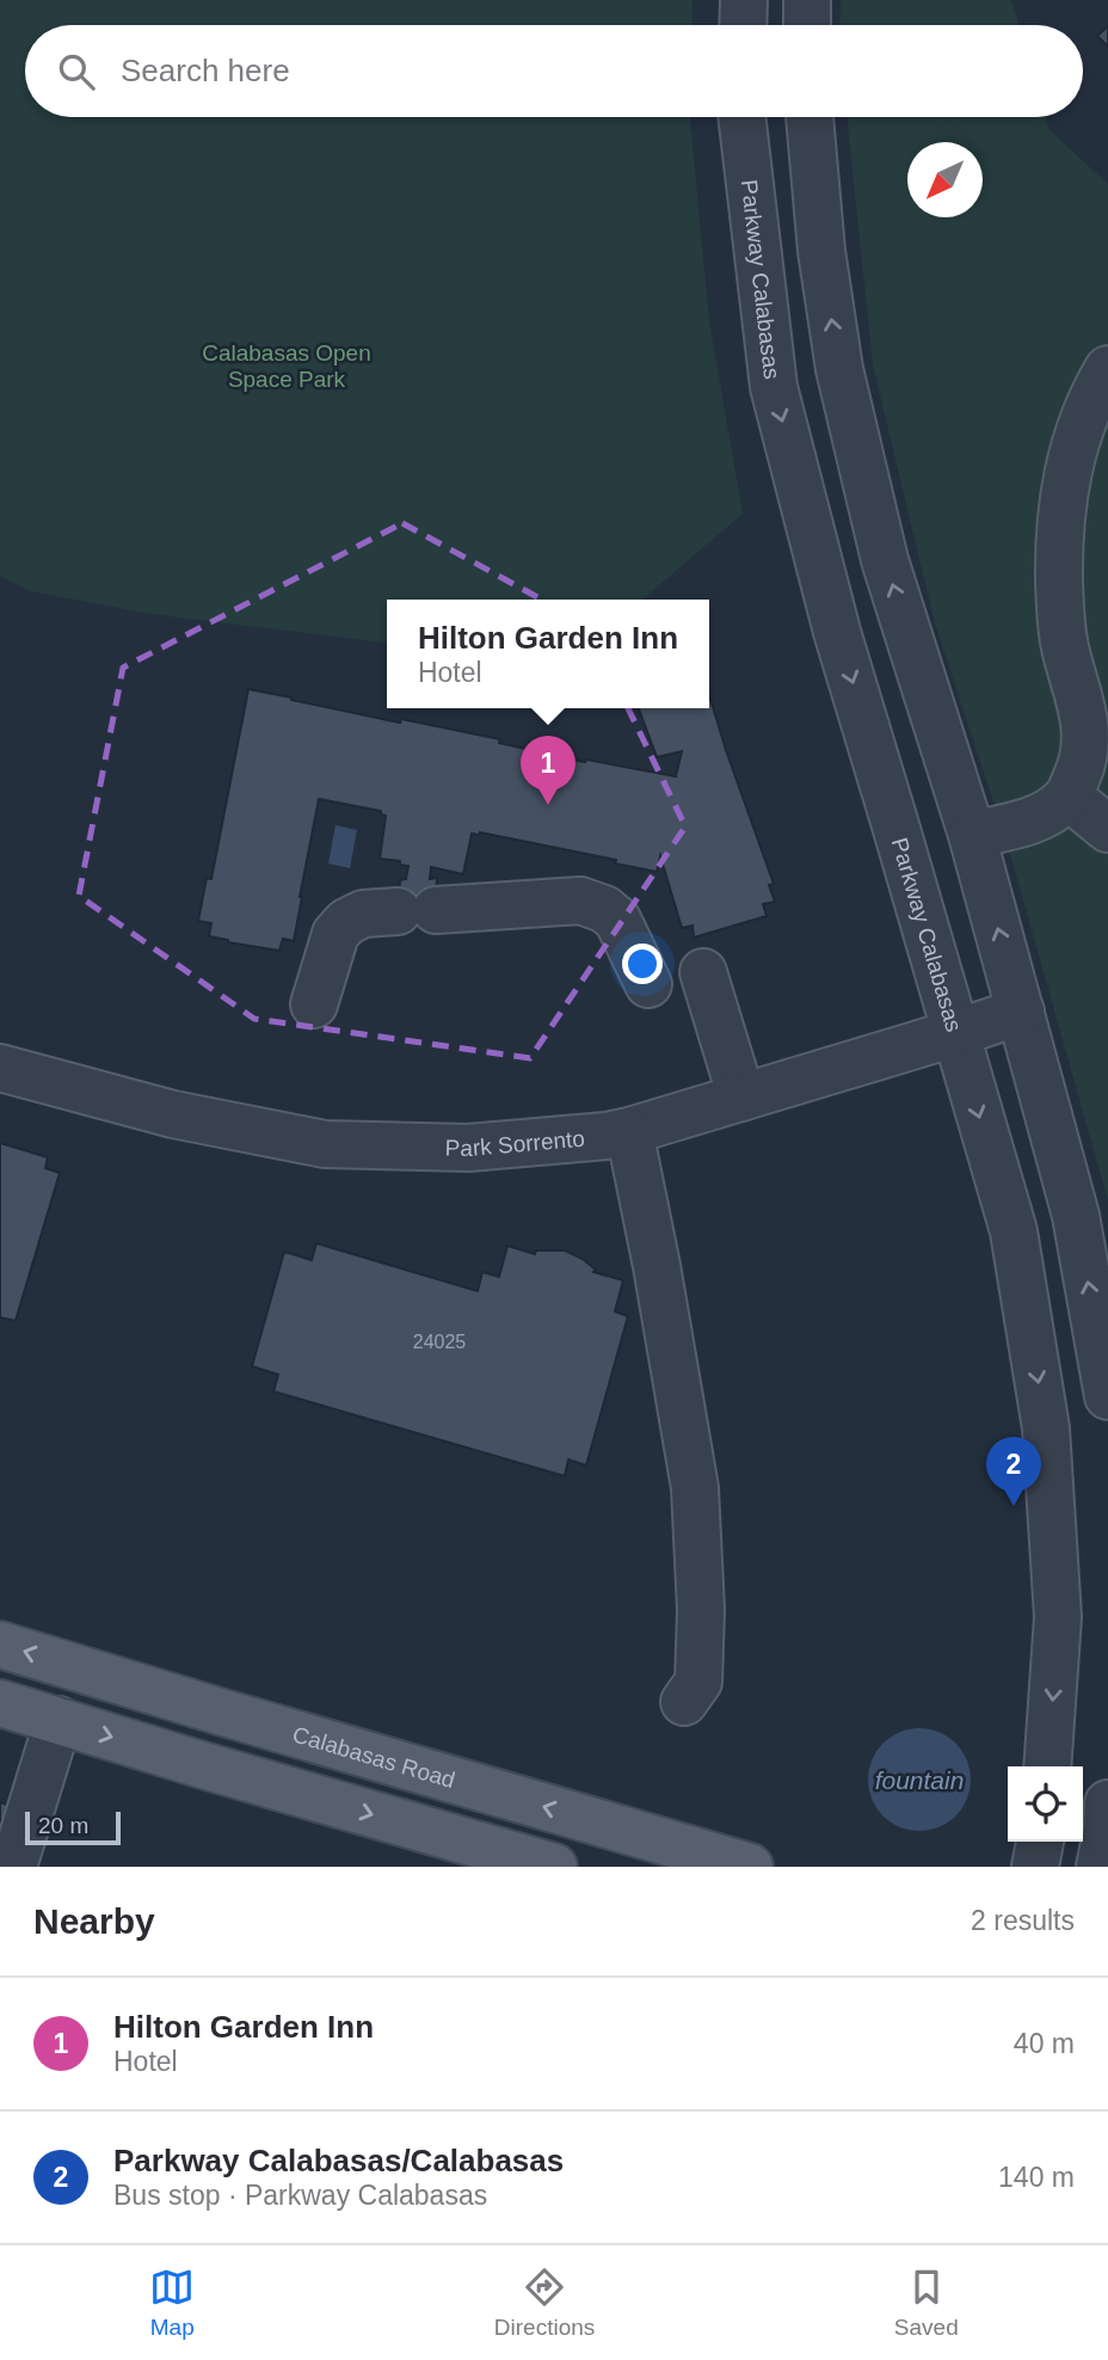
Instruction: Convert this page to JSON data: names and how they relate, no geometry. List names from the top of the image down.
{
  "streets": {
    "main road": ["Calabasas Road"],
    "street": ["Parkway Calabasas", "Park Sorrento"]
  },
  "crossings": [
    ["Parkway Calabasas", "Park Sorrento"]
  ],
  "water": ["fountain"],
  "parks": ["Calabasas Open Space Park"],
  "house_numbers": ["24025"],
  "scale_bar": "20 m",
  "north": "bottom left",
  "page": {
    "search": "Search here",
    "popup": ["Hilton Garden Inn", "Hotel"],
    "pins": ["1", "2"],
    "scale": "20 m",
    "heading": ["Nearby", "2 results"],
    "list": [
      {
        "mark": "1",
        "name": "Hilton Garden Inn",
        "note": "Hotel",
        "value": "40 m"
      },
      {
        "mark": "2",
        "name": "Parkway Calabasas/Calabasas",
        "note": "Bus stop · Parkway Calabasas",
        "value": "140 m"
      }
    ],
    "nav": ["Map", "Directions", "Saved"]
  }
}
